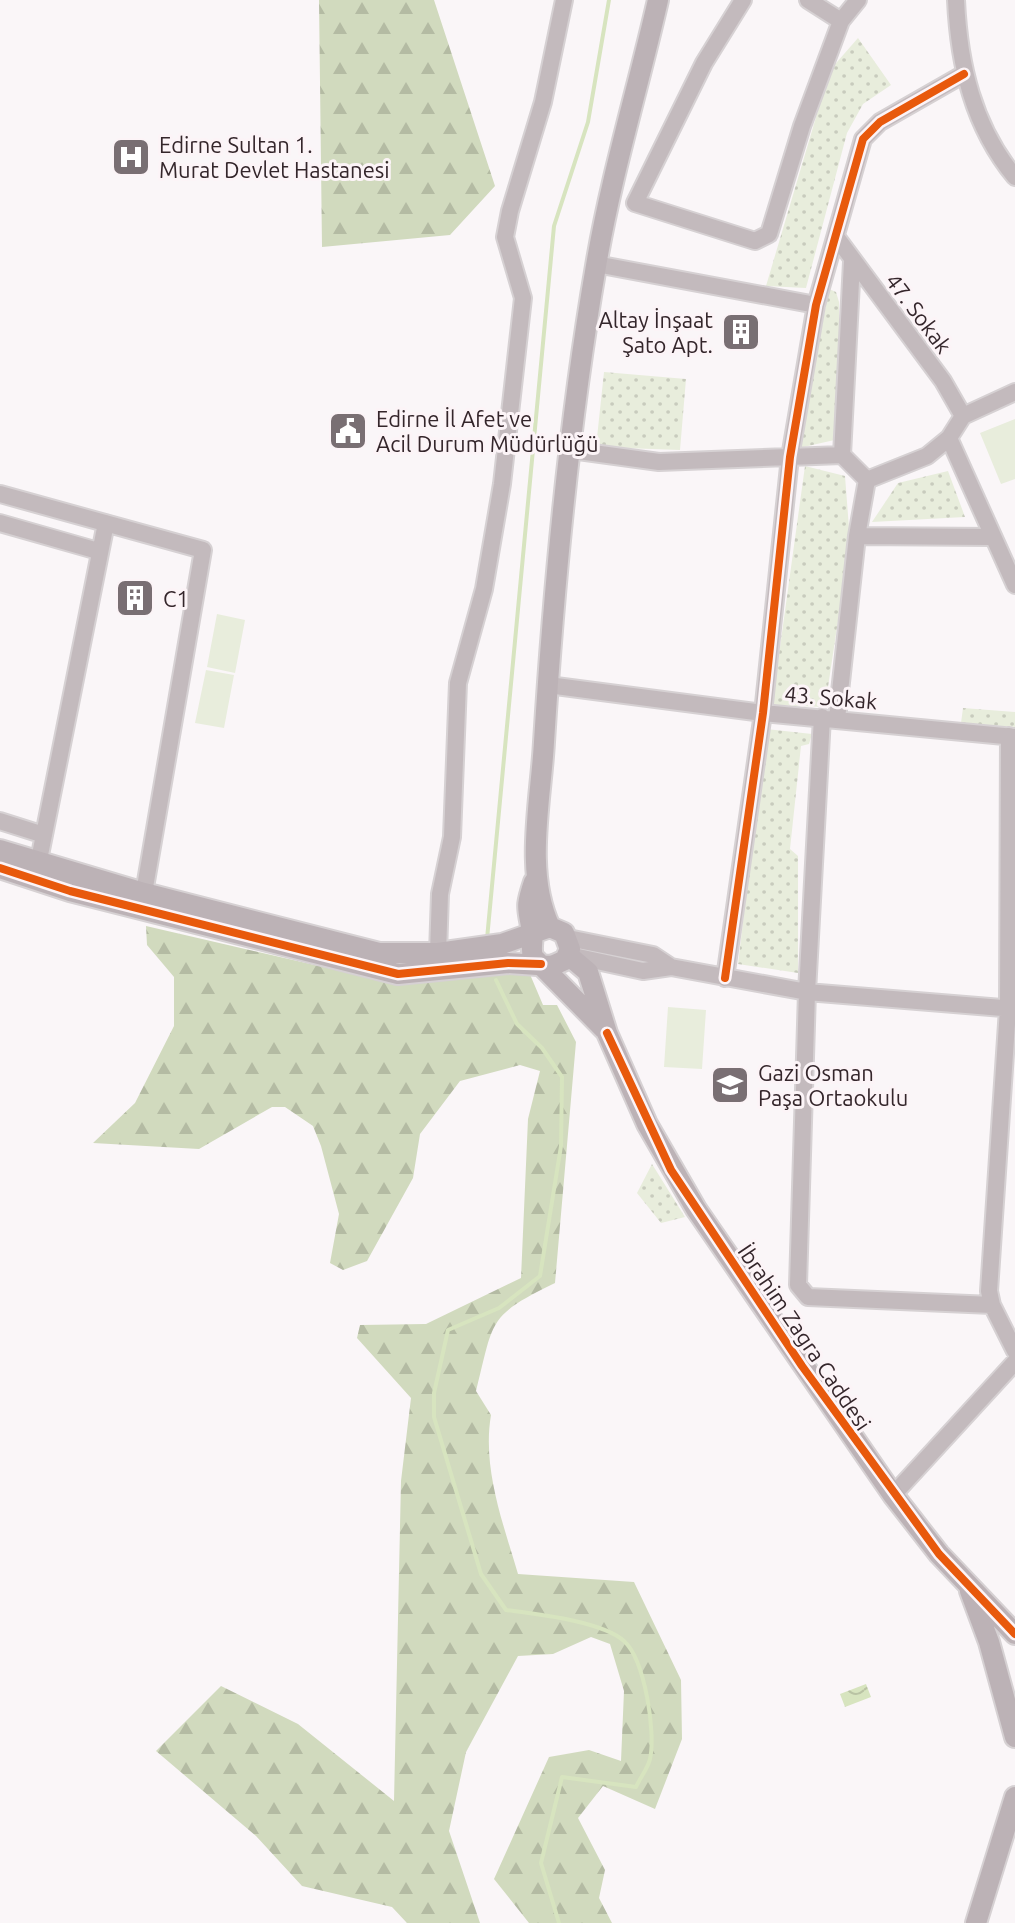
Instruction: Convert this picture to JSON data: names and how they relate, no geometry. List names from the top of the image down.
{
  "streets": {
    "main road": ["İbrahim Zagra Caddesi"],
    "street": ["47. Sokak", "43. Sokak"]
  },
  "places": {
    "hospital": ["Edirne Sultan 1. Murat Devlet Hastanesi"],
    "building": ["Altay İnşaat Şato Apt.", "C1"],
    "public building": ["Edirne İl Afet ve Acil Durum Müdürlüğü"],
    "school or university": ["Gazi Osman Paşa Ortaokulu"]
  }
}
